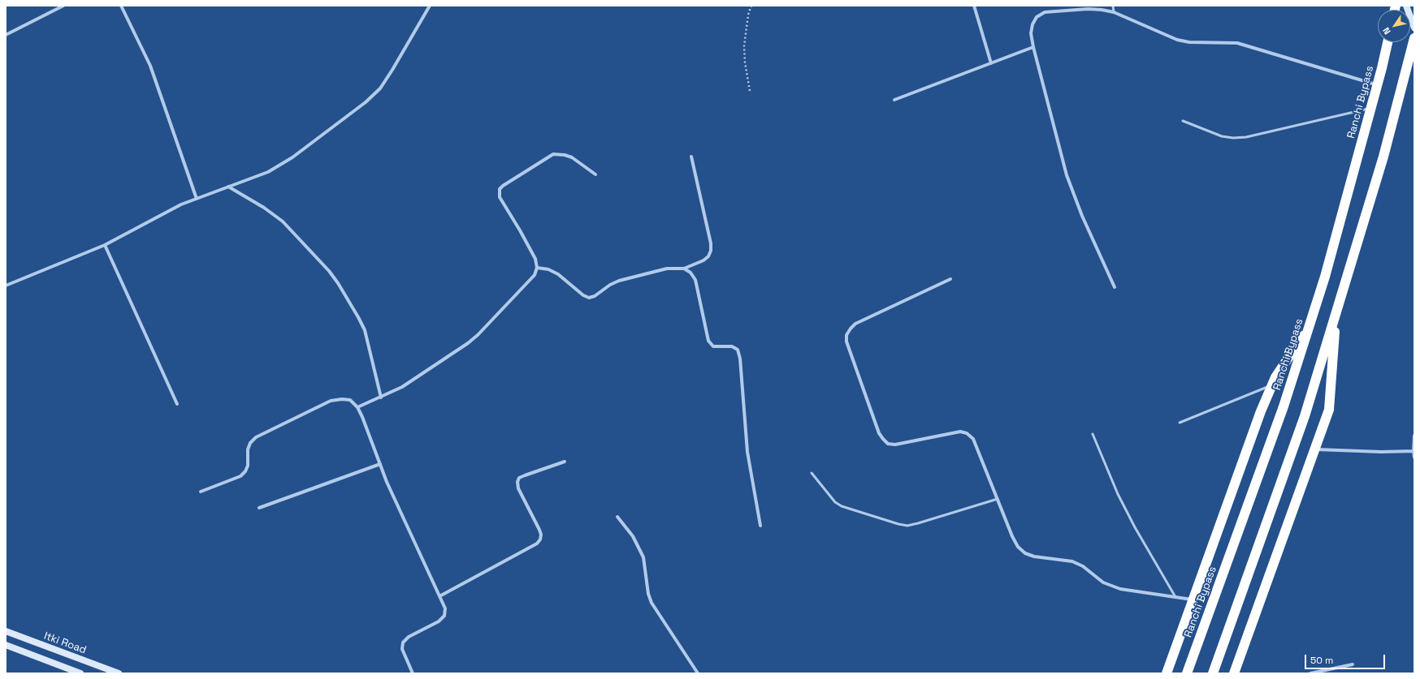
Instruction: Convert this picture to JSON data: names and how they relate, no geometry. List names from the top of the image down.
{
  "streets": {
    "highway": ["Ranchi Bypass"],
    "main road": ["Itki Road"]
  },
  "scale_bar": "50 m",
  "north": "bottom left"
}
